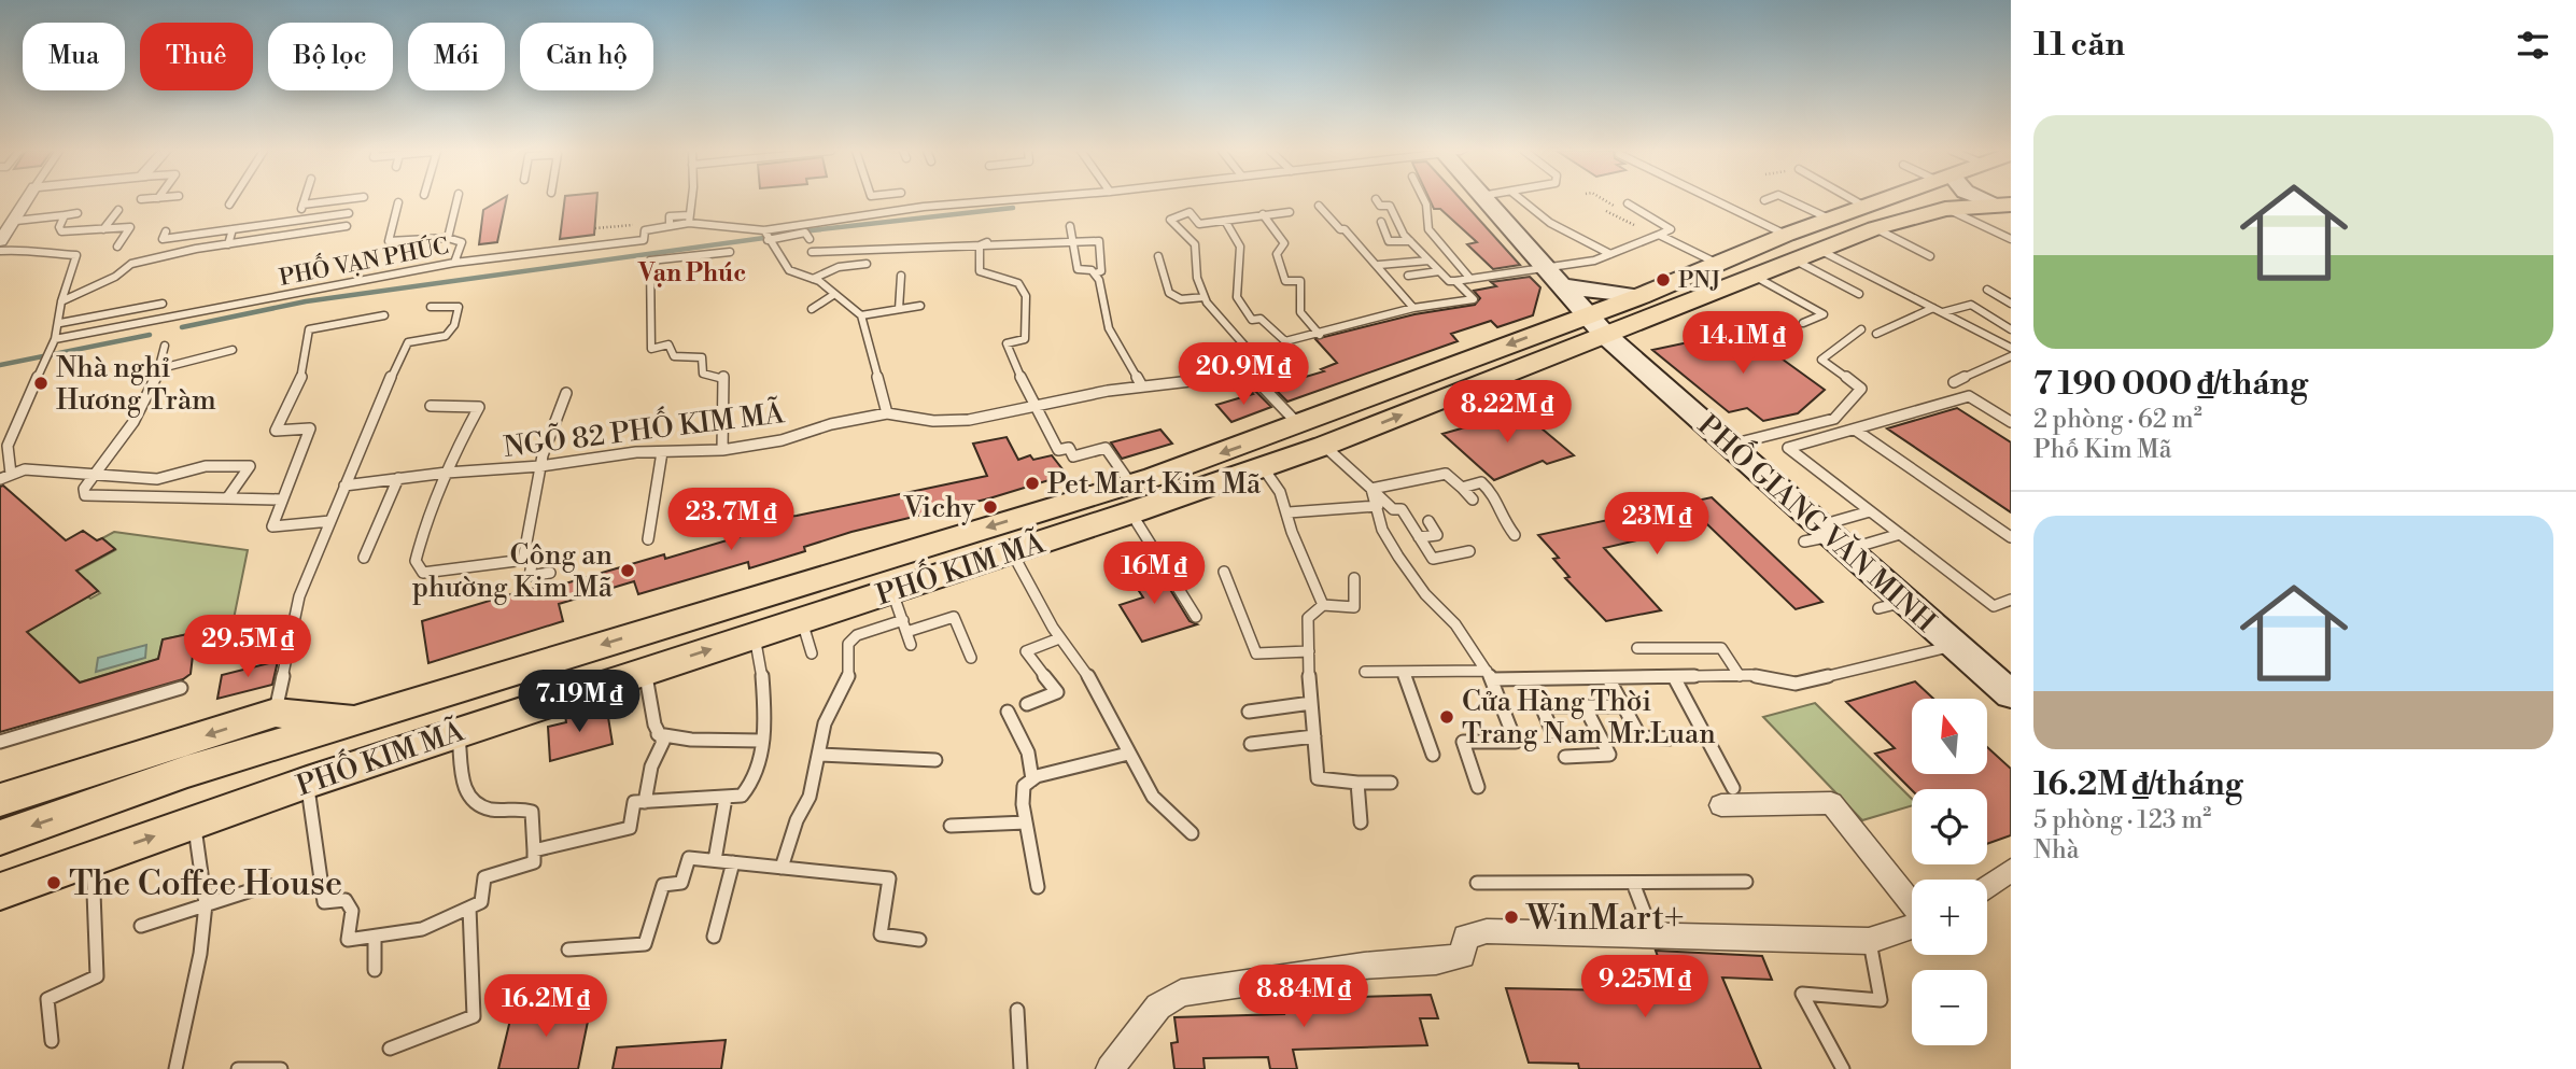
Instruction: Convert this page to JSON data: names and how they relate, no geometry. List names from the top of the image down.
{
  "streets": {
    "main road": ["PHỐ GIANG VĂN MINH", "PHỐ KIM MÃ"],
    "lane": ["PHỐ VẠN PHÚC", "NGÕ 82 PHỐ KIM MÃ"]
  },
  "crossings": [
    ["PHỐ GIANG VĂN MINH", "PHỐ KIM MÃ"]
  ],
  "districts": ["Vạn Phúc"],
  "places": [
    "PNJ",
    "Nhà nghỉ Hương Tràm",
    "Pet Mart Kim Mã",
    "Vichy",
    "Công an phường Kim Mã",
    "Cửa Hàng Thời Trang Nam Mr.Luan",
    "The Coffee House",
    "WinMart+"
  ],
  "north": "top",
  "page": {
    "heading": "11 căn",
    "chip": [
      "Mua",
      "Thuê",
      "Bộ lọc",
      "Mới",
      "Căn hộ"
    ],
    "list": [
      {
        "name": "7 190 000 ₫/tháng",
        "note": "2 phòng · 62 m² · Phố Kim Mã"
      },
      {
        "name": "16.2M ₫/tháng",
        "note": "5 phòng · 123 m² · Nhà"
      }
    ],
    "price": [
      "14.1M ₫",
      "20.9M ₫",
      "8.22M ₫",
      "23.7M ₫",
      "23M ₫",
      "16M ₫",
      "29.5M ₫",
      "7.19M ₫",
      "9.25M ₫",
      "8.84M ₫",
      "16.2M ₫"
    ],
    "map_buttons": ["+", "−"]
  }
}
